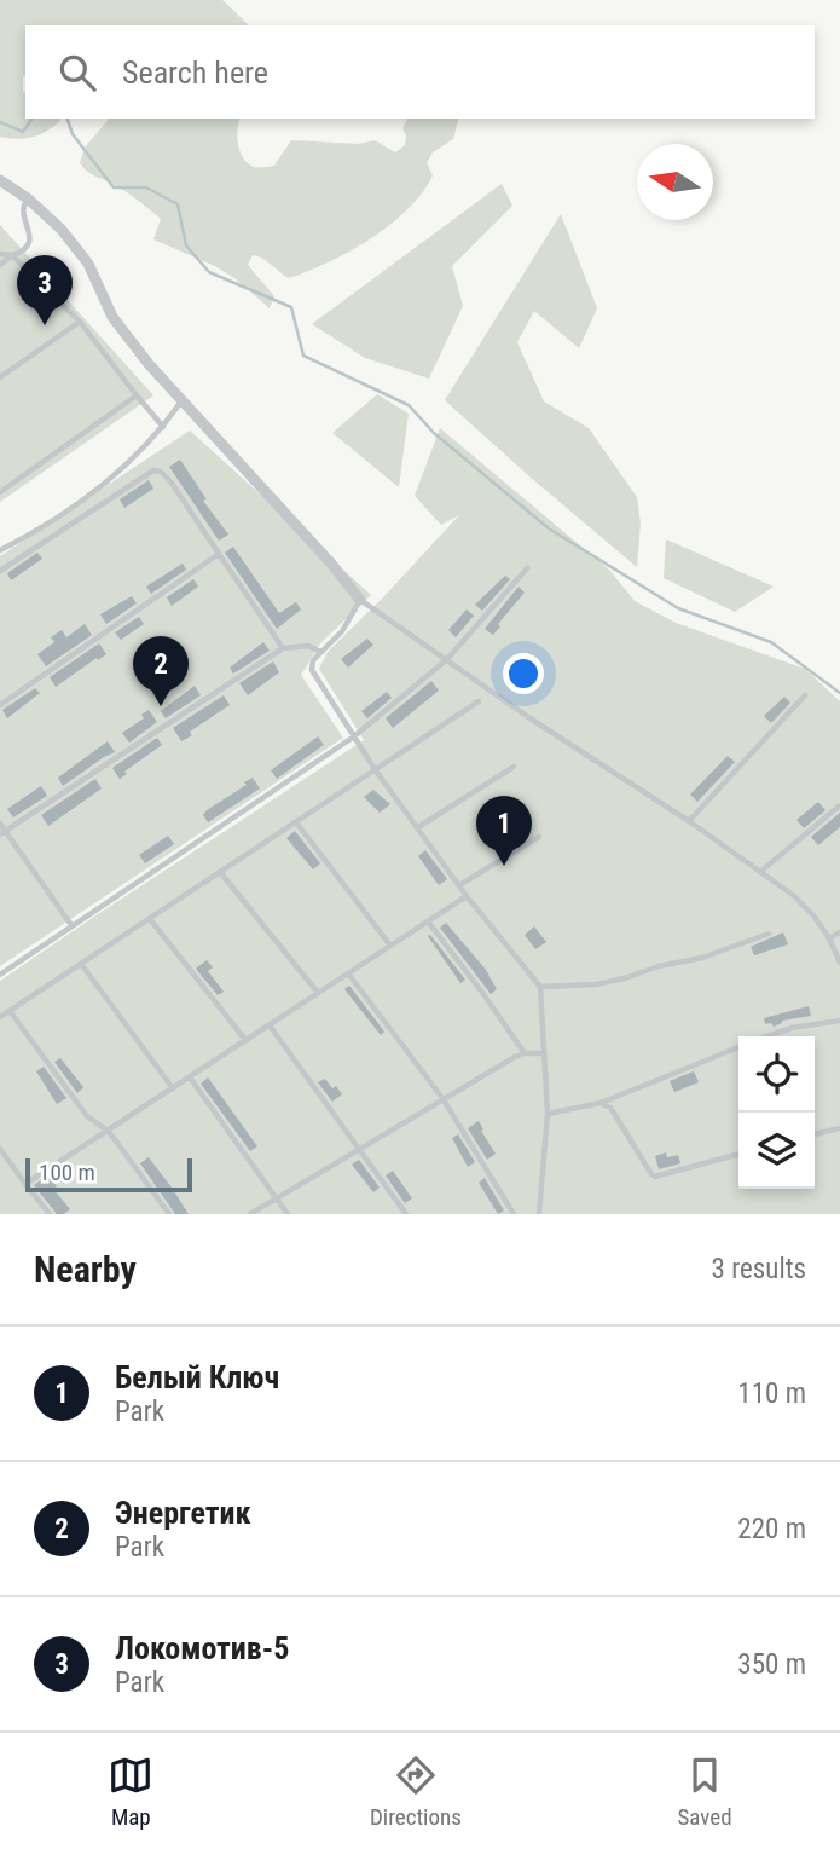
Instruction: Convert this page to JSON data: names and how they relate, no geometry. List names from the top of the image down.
{
  "scale_bar": "100 m",
  "north": "left",
  "page": {
    "search": "Search here",
    "pins": ["3", "2", "1"],
    "scale": "100 m",
    "heading": ["Nearby", "3 results"],
    "list": [
      {
        "mark": "1",
        "name": "Белый Ключ",
        "note": "Park",
        "value": "110 m"
      },
      {
        "mark": "2",
        "name": "Энергетик",
        "note": "Park",
        "value": "220 m"
      },
      {
        "mark": "3",
        "name": "Локомотив-5",
        "note": "Park",
        "value": "350 m"
      }
    ],
    "nav": ["Map", "Directions", "Saved"]
  }
}
